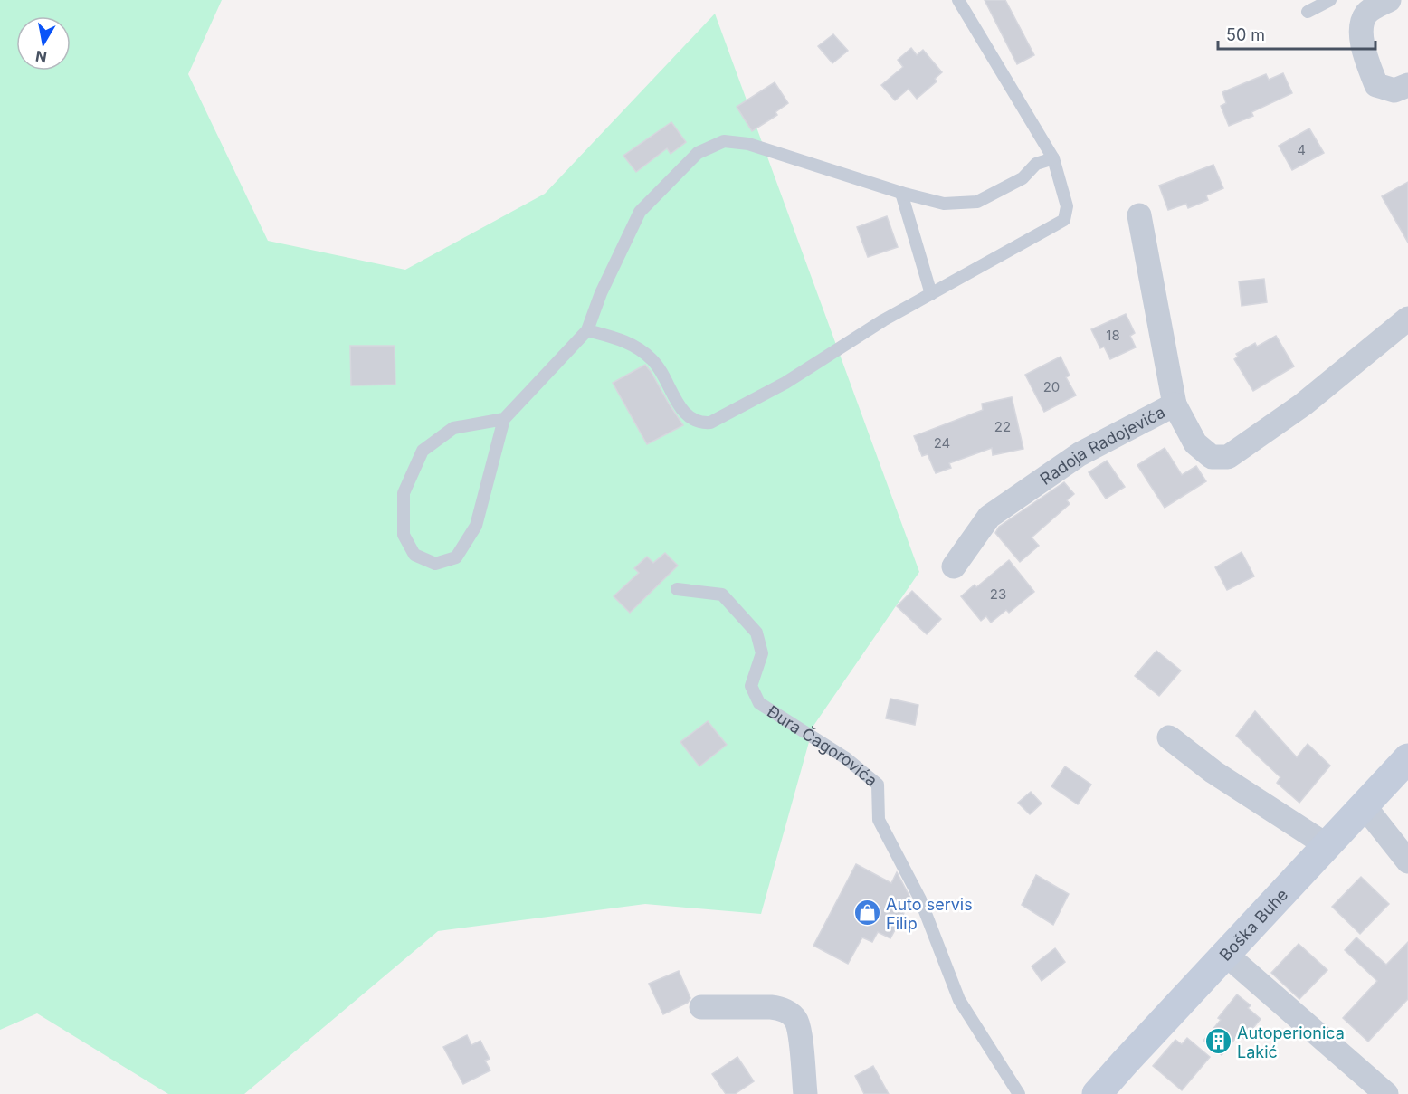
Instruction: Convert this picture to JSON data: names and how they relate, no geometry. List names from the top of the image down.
{
  "streets": {
    "street": ["Radoja Radojevića", "Boška Buhe"],
    "lane": ["Đura Čagorovića"]
  },
  "places": {
    "shop": ["Auto servis Filip"],
    "building": ["Autoperionica Lakić"]
  },
  "house_numbers": [
    "4",
    "18",
    "20",
    "22",
    "24",
    "23"
  ],
  "scale_bar": "50 m",
  "north": "bottom"
}
